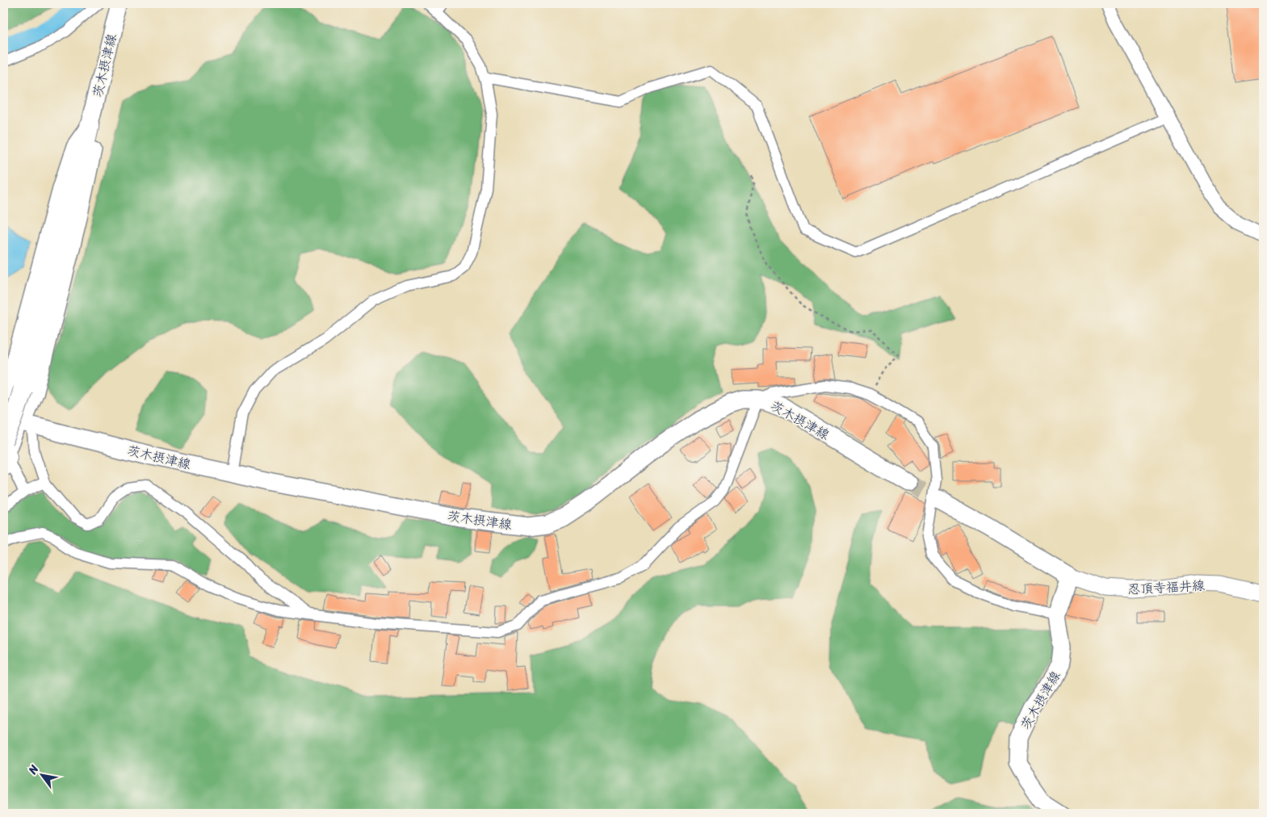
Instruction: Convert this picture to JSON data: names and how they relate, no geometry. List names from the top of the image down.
{
  "streets": {
    "main road": ["茨木摂津線", "忍頂寺福井線"]
  },
  "crossings": [
    ["茨木摂津線", "忍頂寺福井線"]
  ],
  "north": "top left"
}
